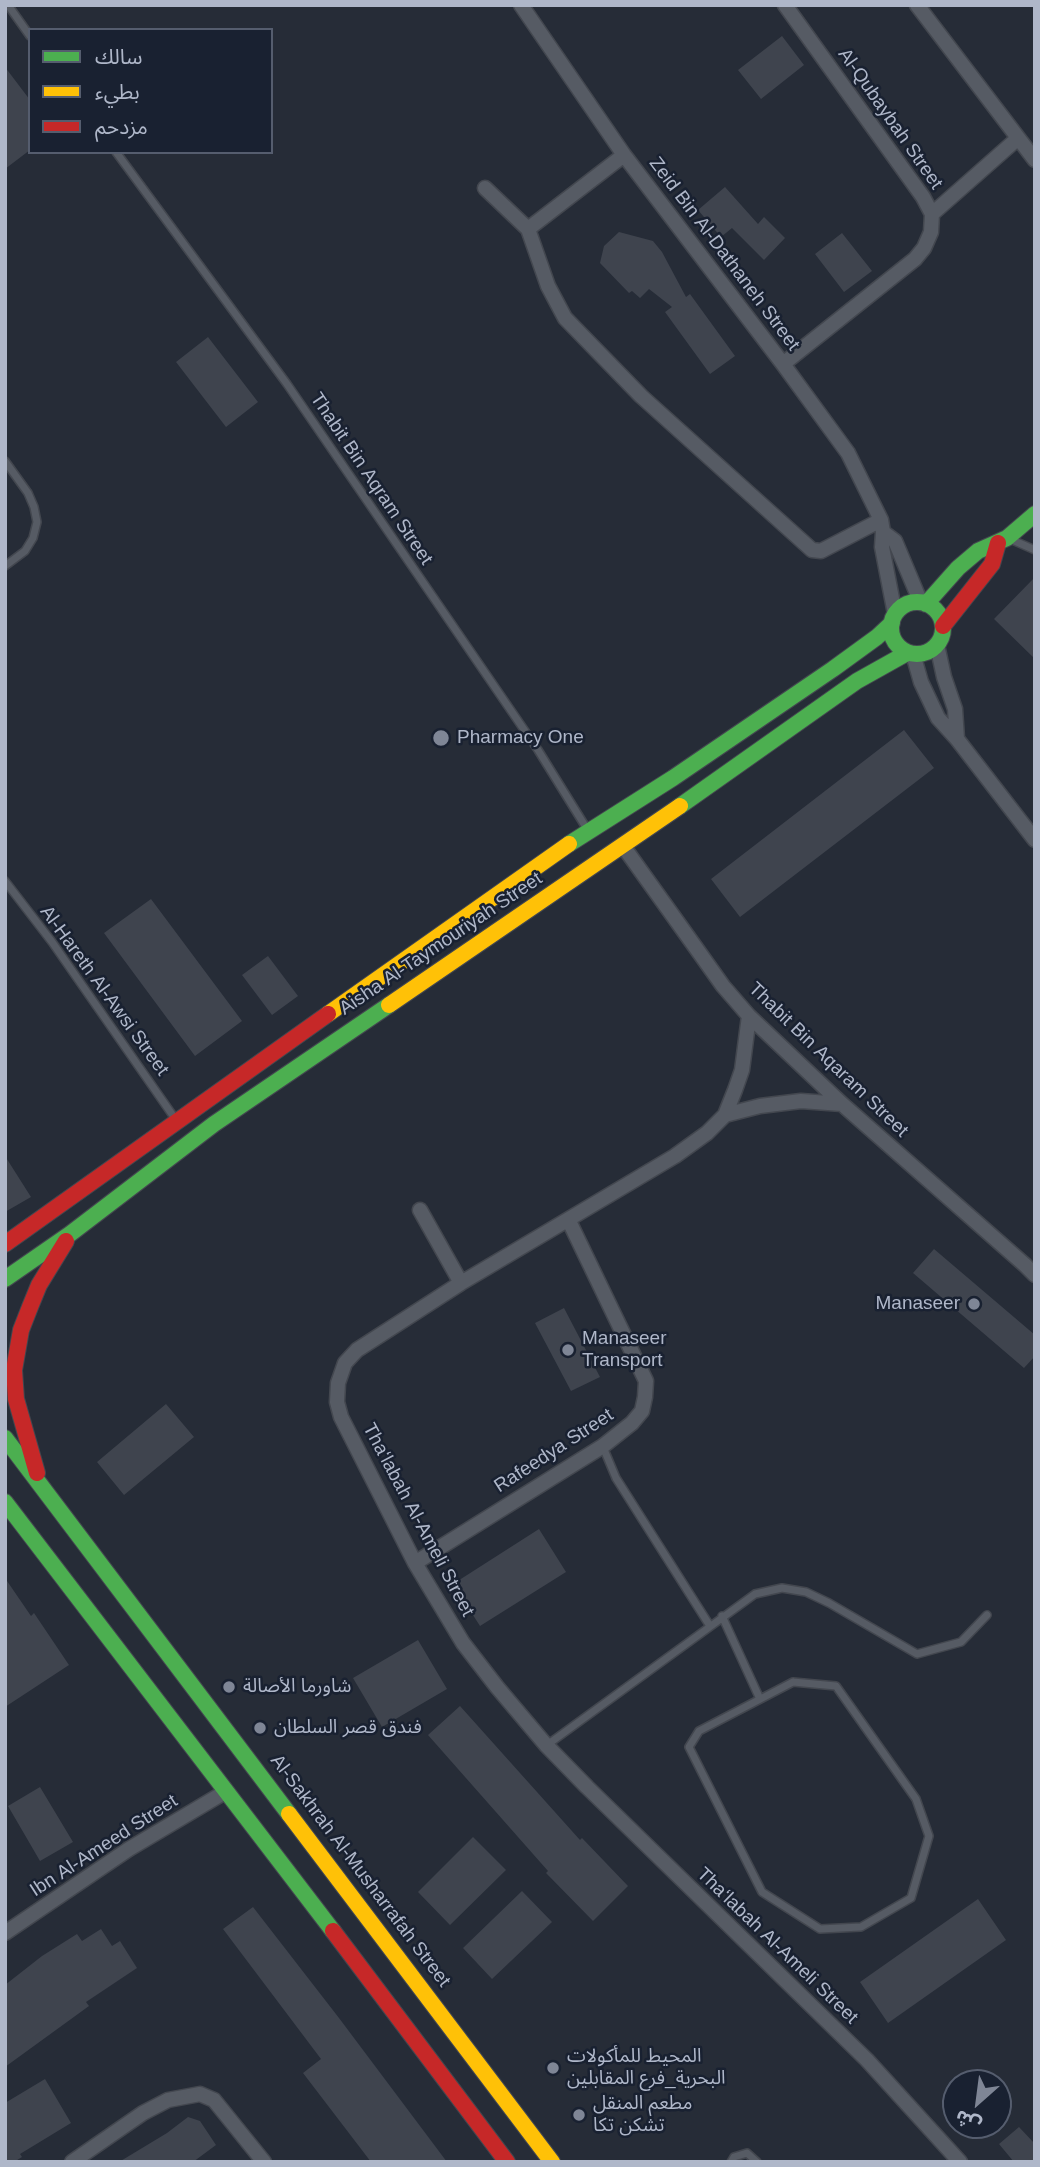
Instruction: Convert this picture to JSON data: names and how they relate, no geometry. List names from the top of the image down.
{
  "streets": {
    "street": [
      "Al-Qubaybah Street",
      "Zeid Bin Al-Dathaneh Street",
      "Aisha Al-Taymouriyah Street",
      "Thabit Bin Aqaram Street",
      "Rafeedya Street",
      "Tha‘labah Al-Ameli Street",
      "Ibn Al-Ameed Street",
      "Al-Sakhrah Al-Musharrafah Street"
    ],
    "lane": ["Thabit Bin Aqram Street", "Al-Hareth Al-Awsi Street"]
  },
  "crossings": [
    ["Al-Qubaybah Street", "Zeid Bin Al-Dathaneh Street"],
    ["Zeid Bin Al-Dathaneh Street", "Aisha Al-Taymouriyah Street"],
    ["Thabit Bin Aqram Street", "Aisha Al-Taymouriyah Street"],
    ["Aisha Al-Taymouriyah Street", "Al-Hareth Al-Awsi Street"],
    ["Aisha Al-Taymouriyah Street", "Thabit Bin Aqaram Street"],
    ["Thabit Bin Aqaram Street", "Tha‘labah Al-Ameli Street"],
    ["Rafeedya Street", "Tha‘labah Al-Ameli Street"]
  ],
  "places": [
    "Pharmacy One",
    "Manaseer",
    "Manaseer Transport",
    "شاورما الأصالة",
    "فندق قصر السلطان",
    "المحيط للمأكولات البحرية_فرع المقابلين",
    "مطعم المنقل تشكن تكا"
  ],
  "legend": ["سالك", "بطيء", "مزدحم"],
  "north": "bottom left"
}
